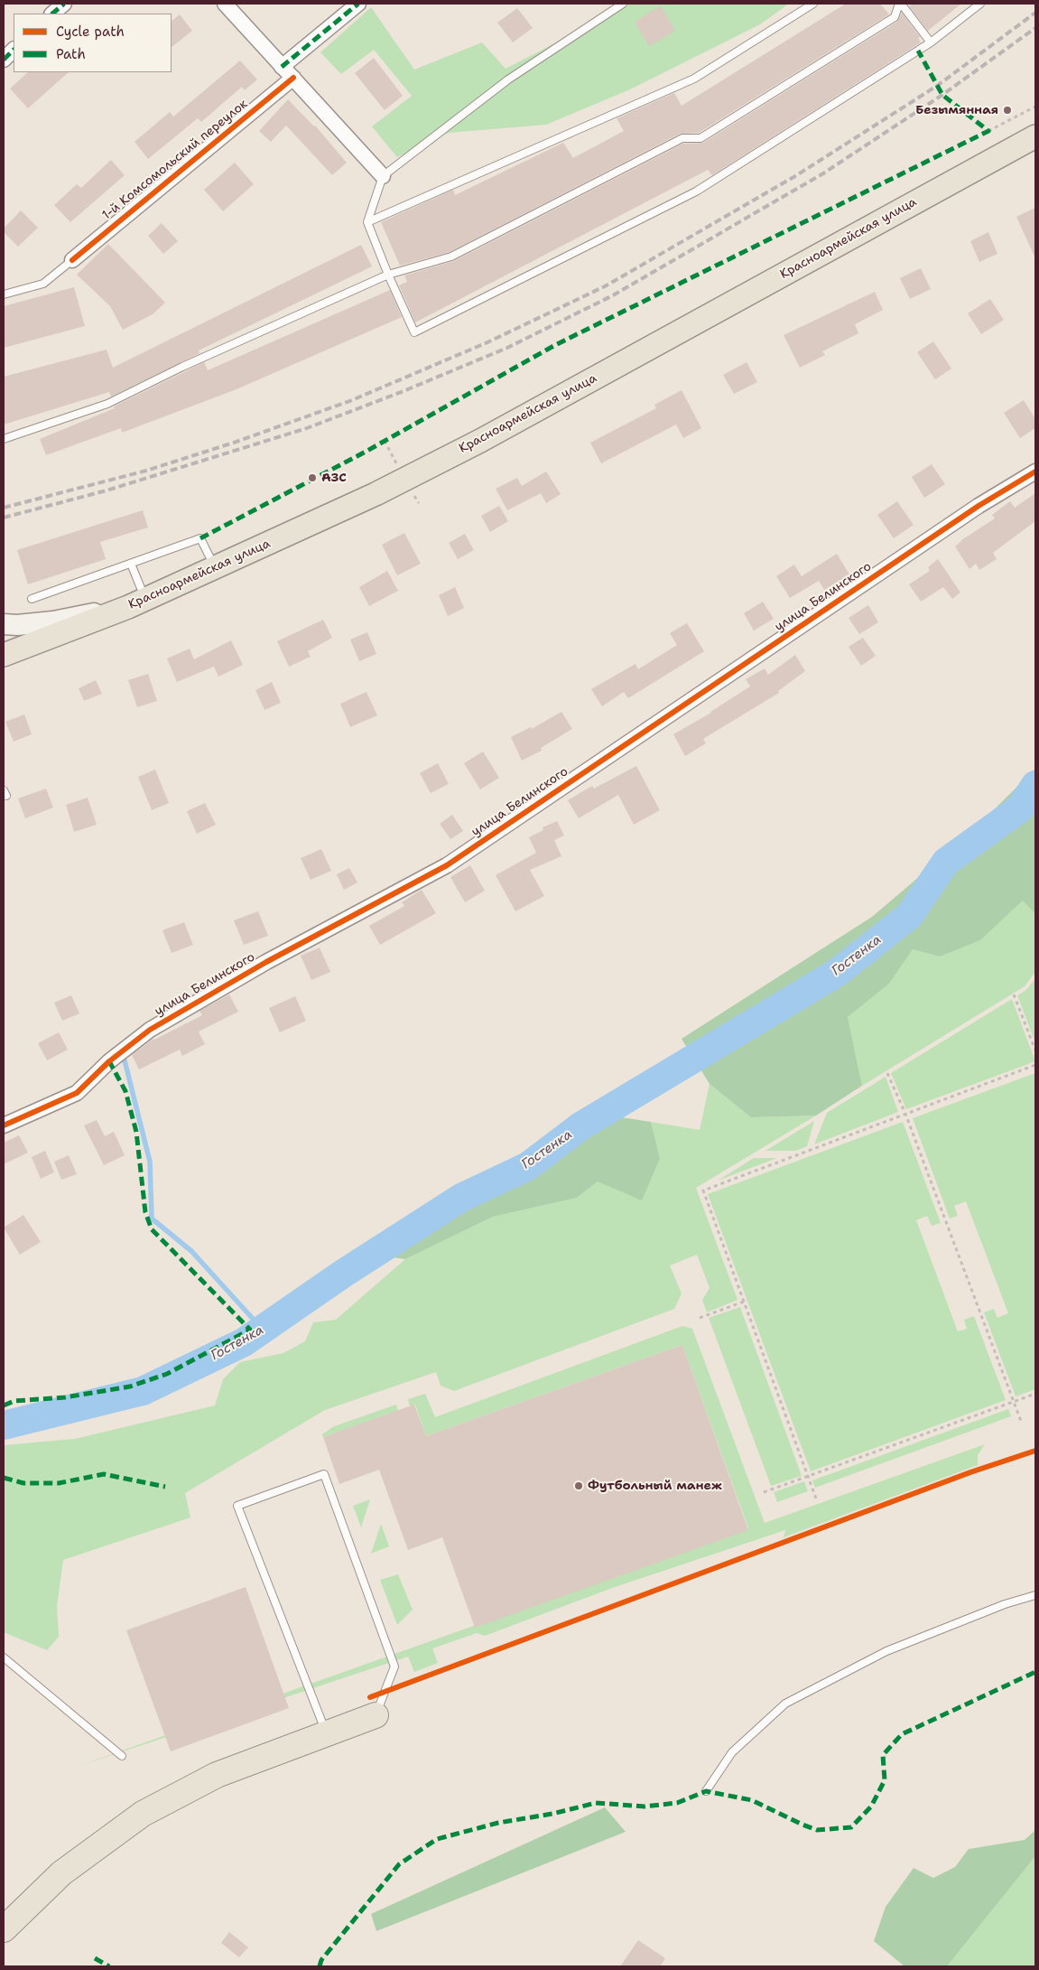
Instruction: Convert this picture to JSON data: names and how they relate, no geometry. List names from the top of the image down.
{
  "streets": {
    "main road": ["Красноармейская улица"],
    "street": ["1-й Комсомольский переулок", "улица Белинского"]
  },
  "water": ["Гостенка"],
  "places": ["Безымянная", "АЗС", "Футбольный манеж"],
  "legend": ["Cycle path", "Path"]
}
